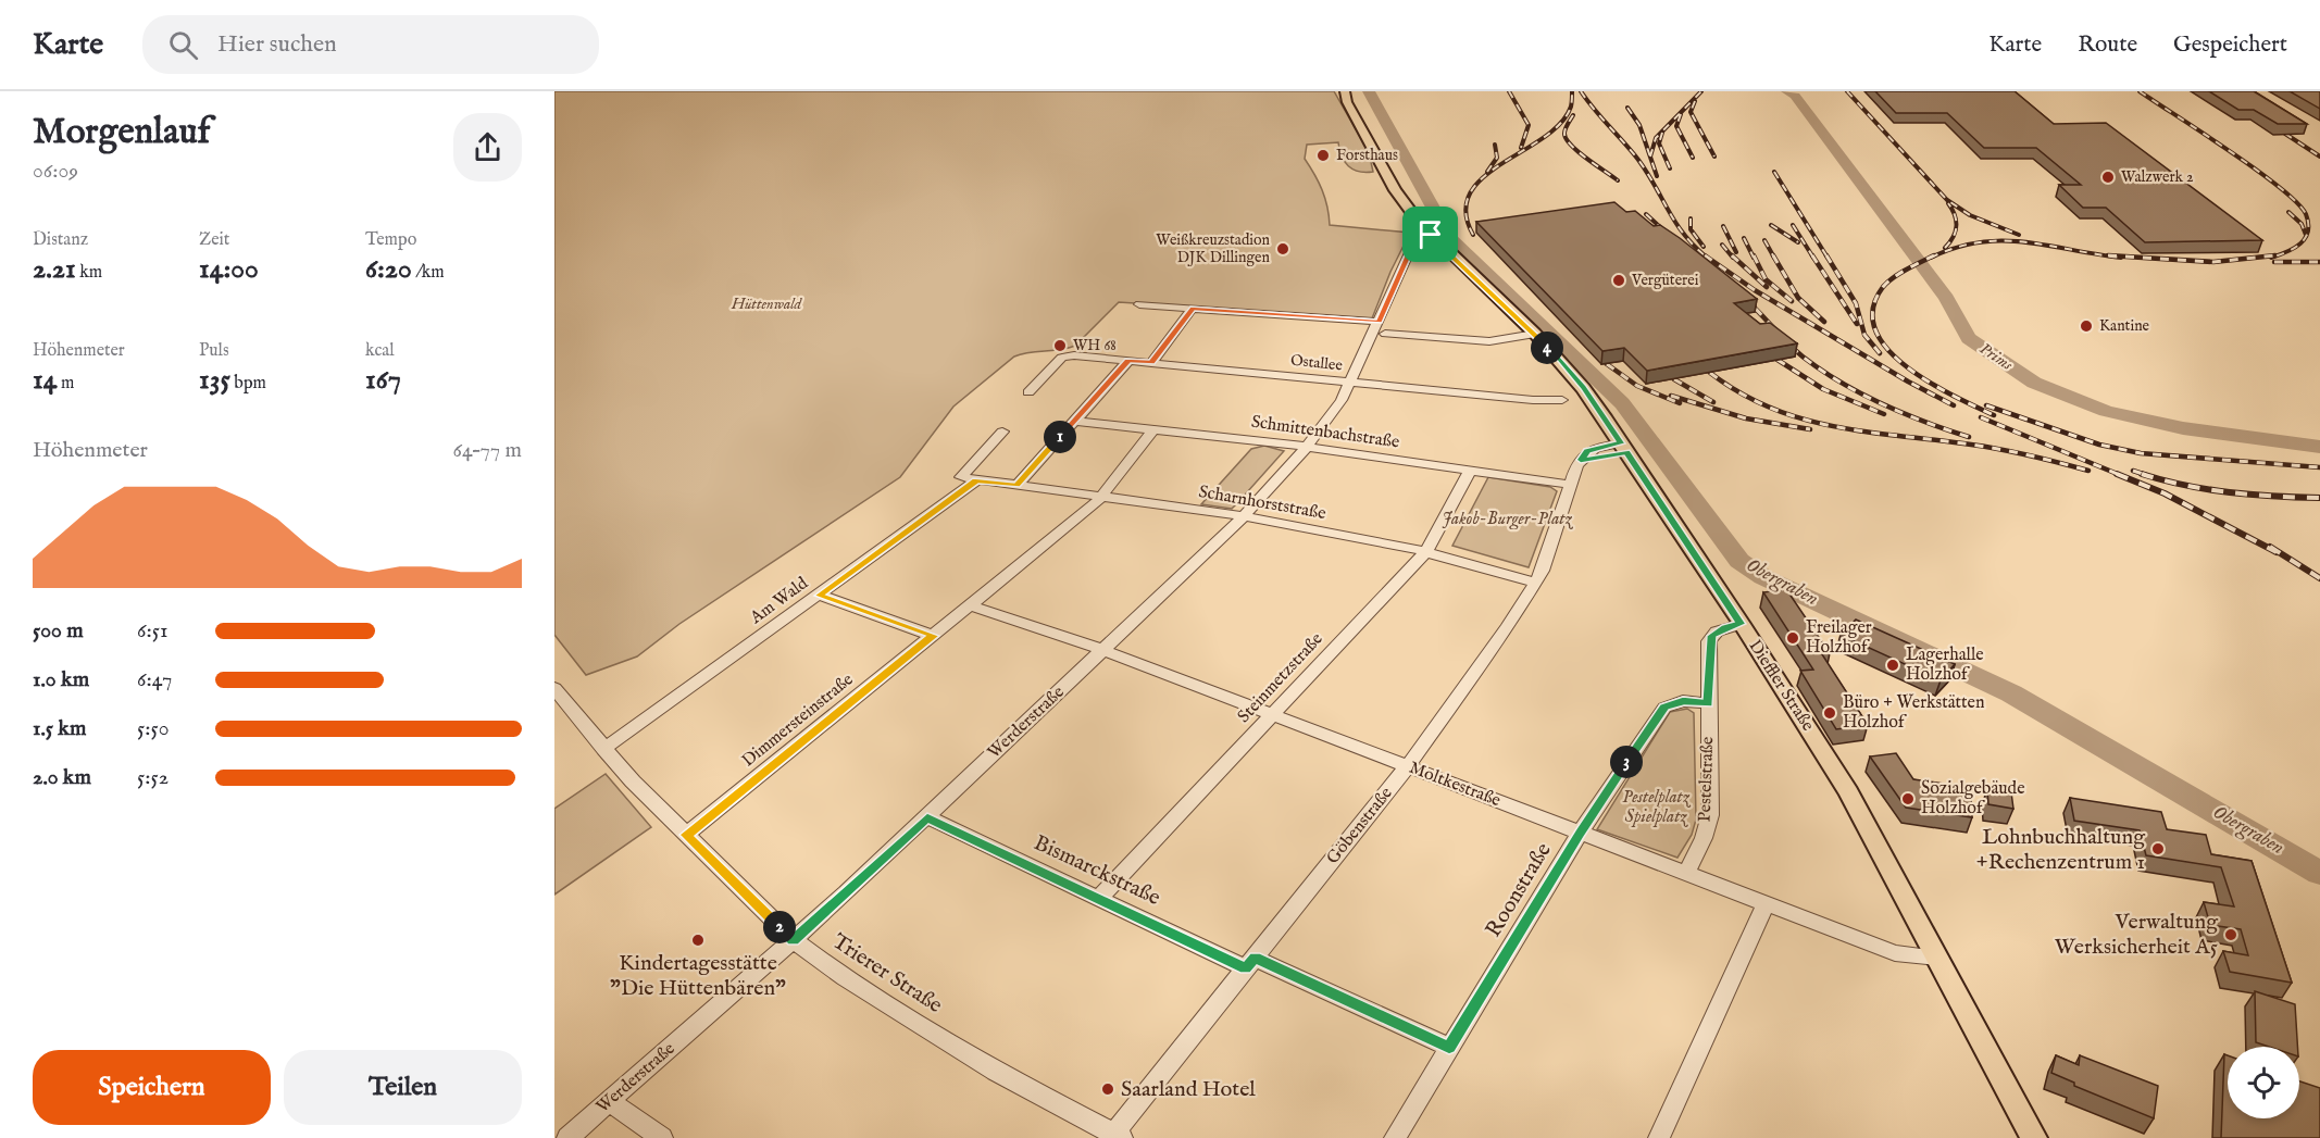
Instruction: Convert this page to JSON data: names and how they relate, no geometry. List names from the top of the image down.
{
  "streets": {
    "main road": ["Dieffler Straße"],
    "street": [
      "Ostallee",
      "Schmittenbachstraße",
      "Scharnhorststraße",
      "Am Wald",
      "Steinmetzstraße",
      "Dimmersteinstraße",
      "Werderstraße",
      "Pestelstraße",
      "Moltkestraße",
      "Göbenstraße",
      "Bismarckstraße",
      "Roonstraße",
      "Trierer Straße"
    ]
  },
  "crossings": [
    ["Ostallee", "Werderstraße"],
    ["Schmittenbachstraße", "Steinmetzstraße"],
    ["Schmittenbachstraße", "Dimmersteinstraße"],
    ["Schmittenbachstraße", "Werderstraße"],
    ["Schmittenbachstraße", "Göbenstraße"],
    ["Scharnhorststraße", "Am Wald"],
    ["Scharnhorststraße", "Steinmetzstraße"],
    ["Scharnhorststraße", "Dimmersteinstraße"],
    ["Scharnhorststraße", "Werderstraße"],
    ["Scharnhorststraße", "Göbenstraße"],
    ["Am Wald", "Trierer Straße"],
    ["Steinmetzstraße", "Moltkestraße"],
    ["Steinmetzstraße", "Bismarckstraße"],
    ["Dieffler Straße", "Werderstraße"],
    ["Dieffler Straße", "Pestelstraße"],
    ["Dieffler Straße", "Moltkestraße"],
    ["Dieffler Straße", "Göbenstraße"],
    ["Dimmersteinstraße", "Moltkestraße"],
    ["Dimmersteinstraße", "Trierer Straße"],
    ["Werderstraße", "Moltkestraße"],
    ["Werderstraße", "Bismarckstraße"],
    ["Werderstraße", "Trierer Straße"],
    ["Pestelstraße", "Moltkestraße"],
    ["Pestelstraße", "Roonstraße"],
    ["Moltkestraße", "Göbenstraße"],
    ["Moltkestraße", "Roonstraße"],
    ["Göbenstraße", "Bismarckstraße"],
    ["Göbenstraße", "Trierer Straße"],
    ["Bismarckstraße", "Roonstraße"]
  ],
  "water": ["Prims", "Obergraben"],
  "parks": ["Hüttenwald", "Jakob-Burger-Platz", "Pestelplatz Spielplatz"],
  "places": [
    "Forsthaus",
    "Walzwerk 2",
    "Weißkreuzstadion DJK Dillingen",
    "Vergüterei",
    "Kantine",
    "WH 68",
    "Freilager Holzhof",
    "Lagerhalle Holzhof",
    "Büro + Werkstätten Holzhof",
    "Sozialgebäude Holzhof",
    "Lohnbuchhaltung +Rechenzentrum 1",
    "Verwaltung Werksicherheit A5",
    "Kindertagesstätte \"Die Hüttenbären\"",
    "Saarland Hotel"
  ],
  "page": {
    "header": "Karte",
    "search": "Hier suchen",
    "nav": ["Karte", "Route", "Gespeichert"],
    "heading": ["Morgenlauf", "06:09"],
    "stats": [
      ["Distanz", "2.21 km"],
      ["Zeit", "14:00"],
      ["Tempo", "6:20 /km"],
      ["Höhenmeter", "14 m"],
      ["Puls", "135 bpm"],
      ["kcal", "167"]
    ],
    "pins": [
      "4",
      "1",
      "3",
      "2"
    ],
    "chart": ["Höhenmeter", "64–77 m"],
    "list": [
      {
        "name": "500 m",
        "note": "6:51"
      },
      {
        "name": "1.0 km",
        "note": "6:47"
      },
      {
        "name": "1.5 km",
        "note": "5:50"
      },
      {
        "name": "2.0 km",
        "note": "5:52"
      }
    ],
    "buttons": ["Speichern", "Teilen"]
  }
}
